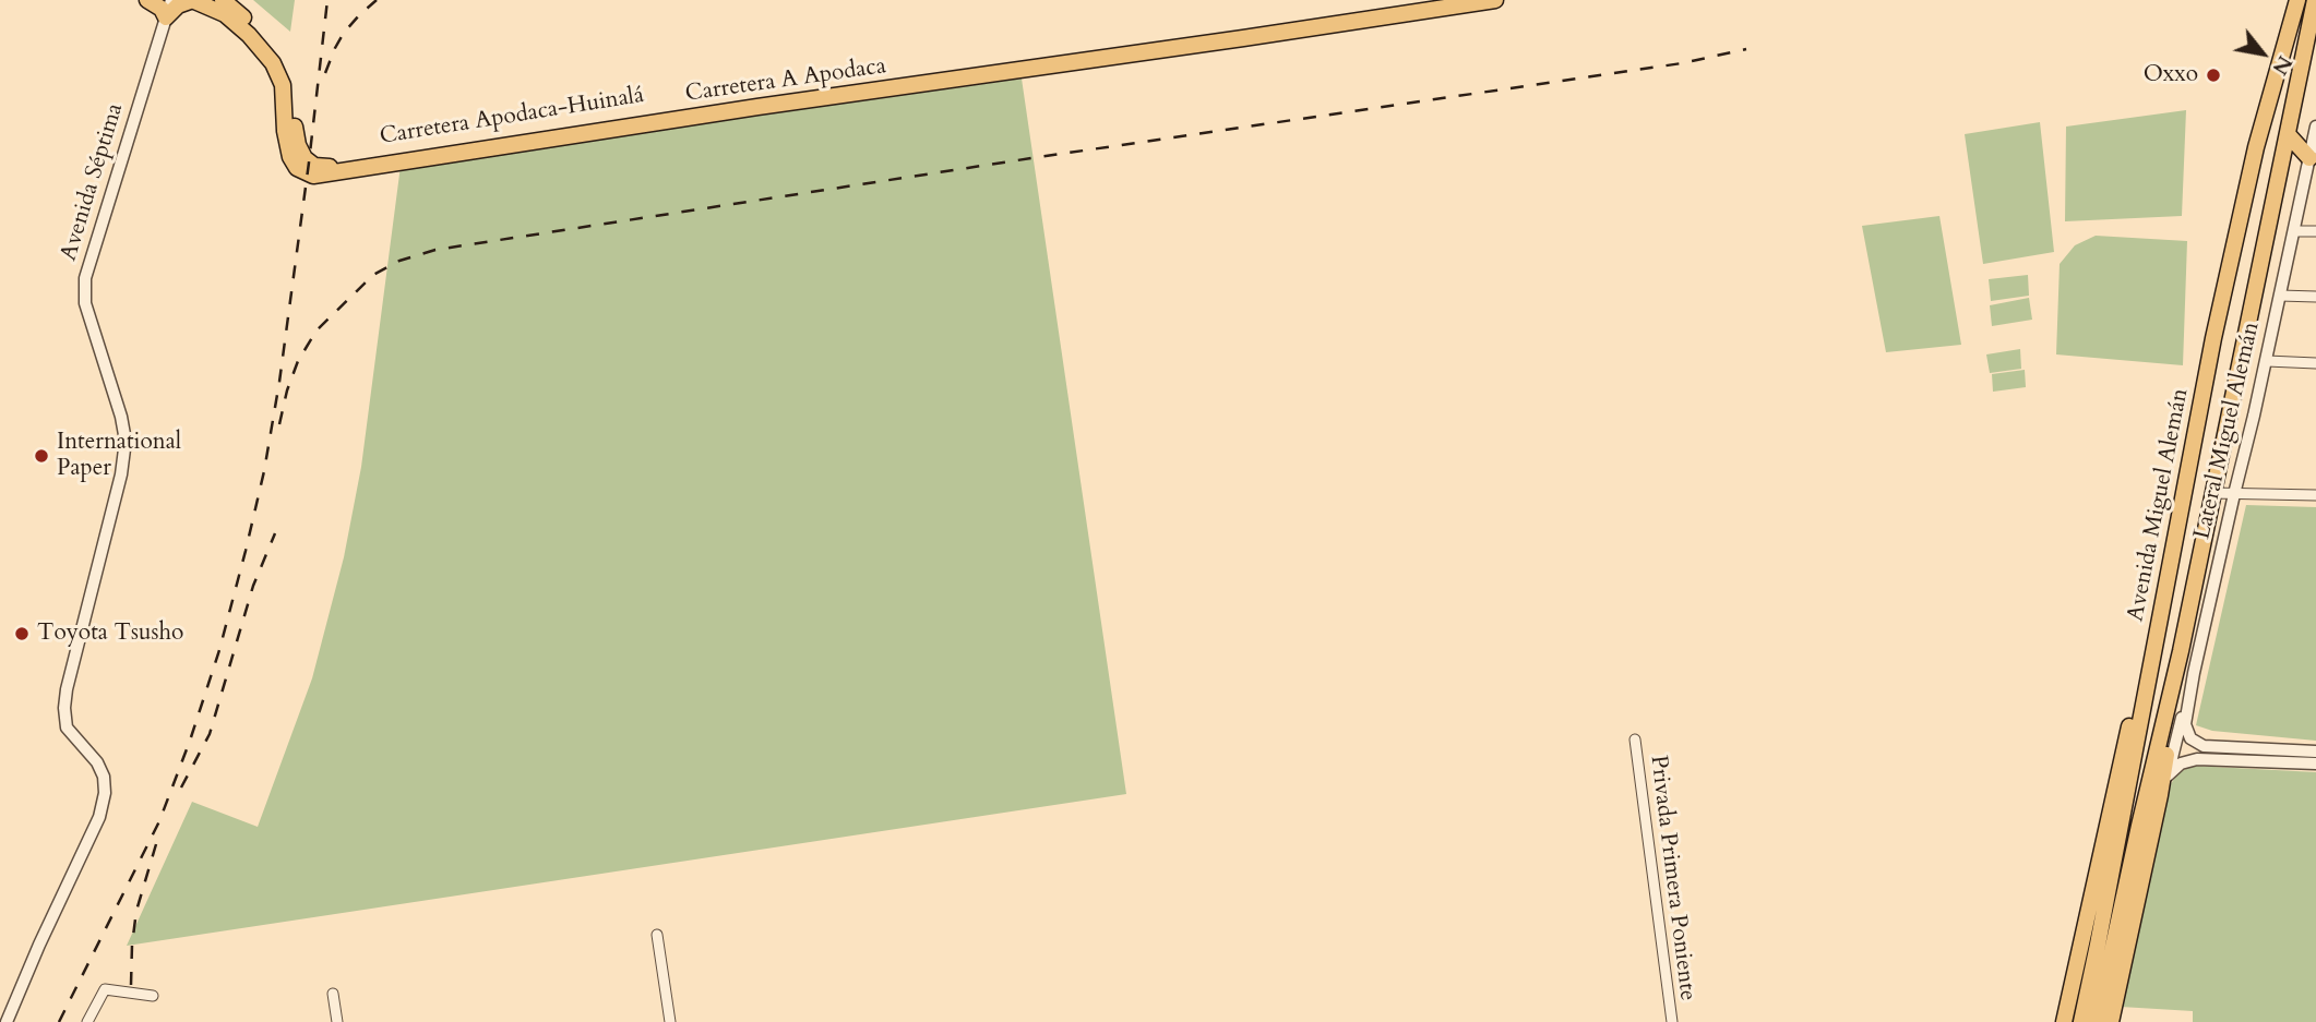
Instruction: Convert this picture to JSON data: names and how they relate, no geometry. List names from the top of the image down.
{
  "streets": {
    "main road": ["Carretera A Apodaca", "Carretera Apodaca-Huinalá", "Avenida Miguel Alemán"],
    "street": ["Avenida Séptima", "Lateral Miguel Alemán", "Privada Primera Poniente"]
  },
  "places": ["Oxxo", "International Paper", "Toyota Tsusho"],
  "north": "bottom right"
}
